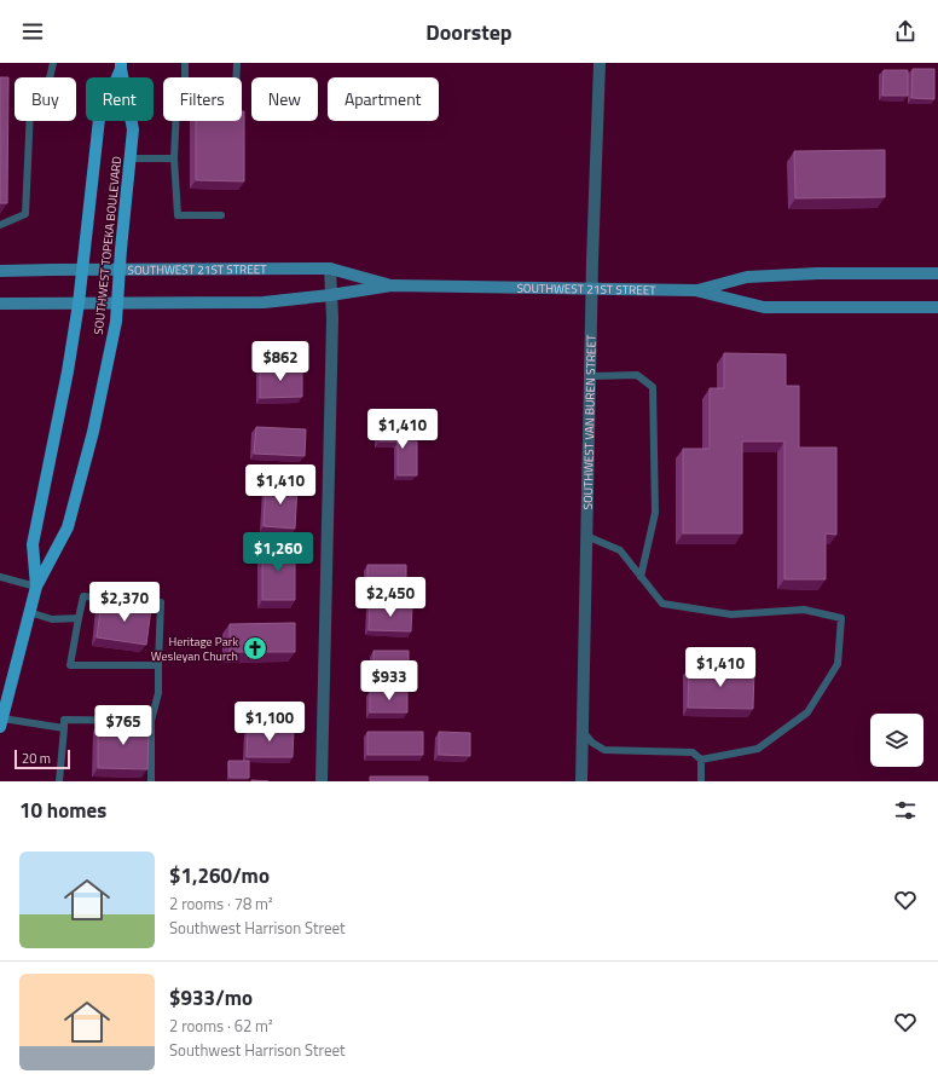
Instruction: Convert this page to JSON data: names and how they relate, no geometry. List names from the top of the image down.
{
  "streets": {
    "main road": ["SOUTHWEST TOPEKA BOULEVARD", "SOUTHWEST 21ST STREET"],
    "street": ["SOUTHWEST VAN BUREN STREET"]
  },
  "crossings": [
    ["SOUTHWEST TOPEKA BOULEVARD", "SOUTHWEST 21ST STREET"],
    ["SOUTHWEST 21ST STREET", "SOUTHWEST VAN BUREN STREET"]
  ],
  "places": {
    "church": ["Heritage Park Wesleyan Church"]
  },
  "scale_bar": "20 m",
  "page": {
    "header": "Doorstep",
    "chip": [
      "Buy",
      "Rent",
      "Filters",
      "New",
      "Apartment"
    ],
    "price": [
      "$862",
      "$1,410",
      "$1,410",
      "$1,260",
      "$2,450",
      "$2,370",
      "$1,410",
      "$933",
      "$1,100",
      "$765"
    ],
    "scale": "20 m",
    "heading": "10 homes",
    "list": [
      {
        "name": "$1,260/mo",
        "note": "2 rooms · 78 m² · Southwest Harrison Street"
      },
      {
        "name": "$933/mo",
        "note": "2 rooms · 62 m² · Southwest Harrison Street"
      }
    ]
  }
}
